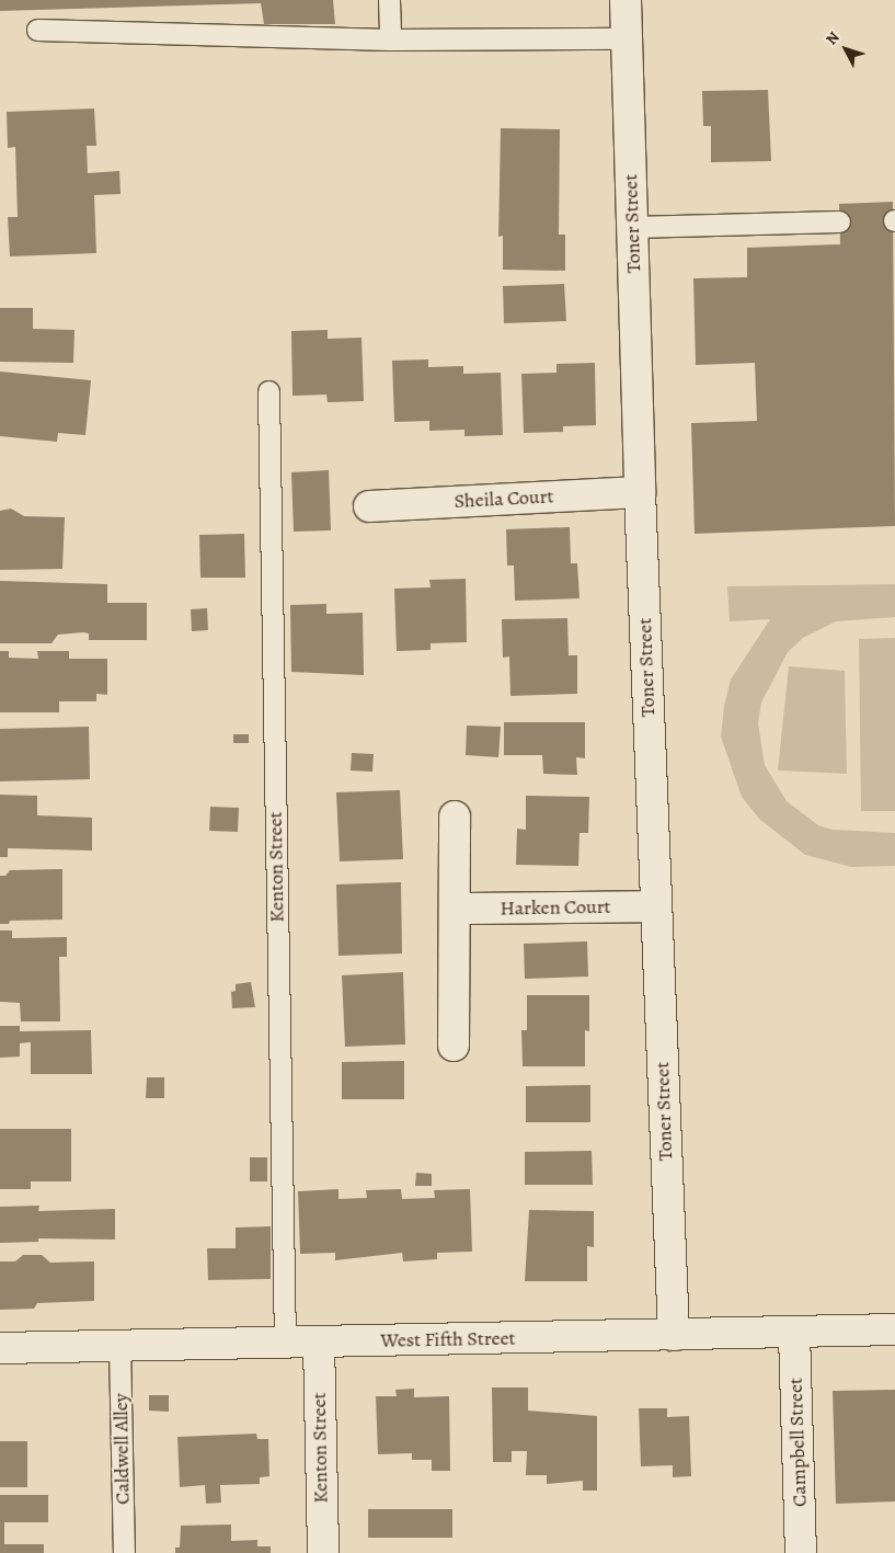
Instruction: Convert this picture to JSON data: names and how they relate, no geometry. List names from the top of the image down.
{
  "streets": {
    "street": [
      "Toner Street",
      "Sheila Court",
      "Kenton Street",
      "Harken Court",
      "West Fifth Street",
      "Campbell Street"
    ],
    "lane": ["Caldwell Alley"]
  },
  "crossings": [
    ["Toner Street", "Sheila Court"],
    ["Toner Street", "Harken Court"],
    ["Toner Street", "West Fifth Street"],
    ["Kenton Street", "West Fifth Street"],
    ["West Fifth Street", "Campbell Street"],
    ["West Fifth Street", "Caldwell Alley"]
  ],
  "north": "top left"
}
